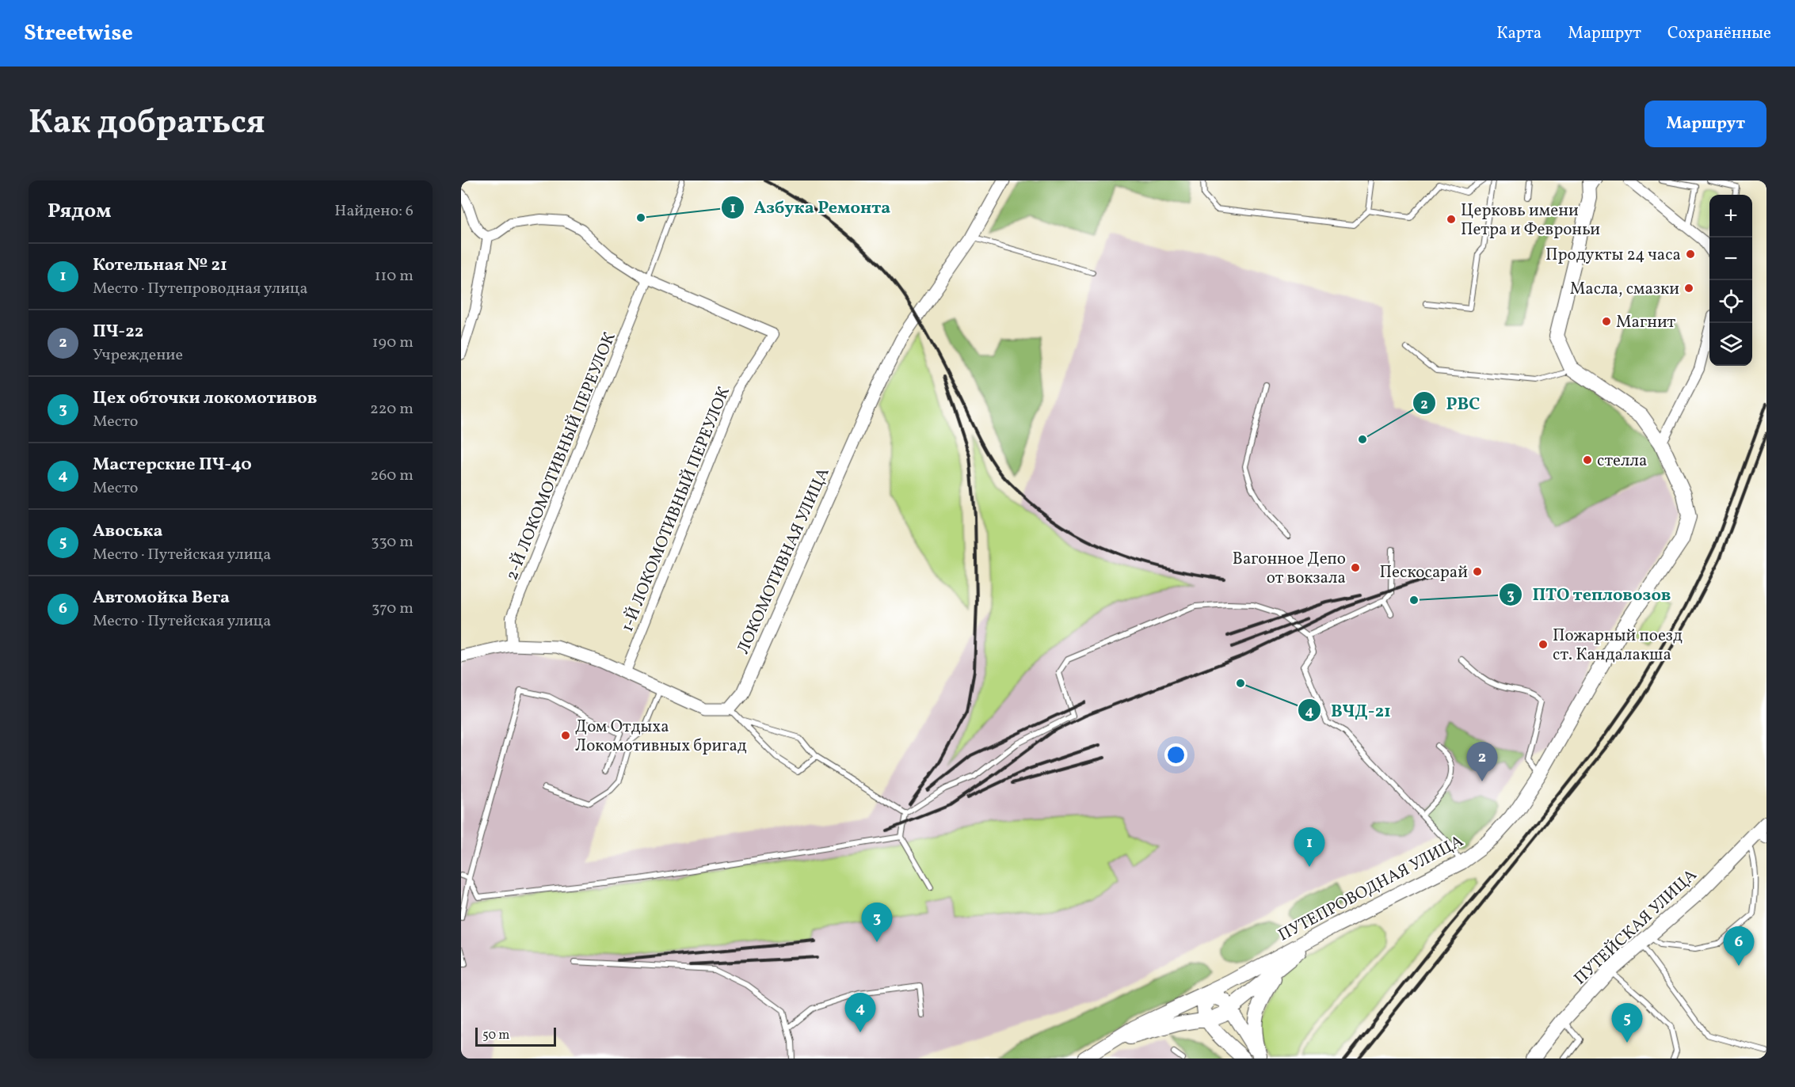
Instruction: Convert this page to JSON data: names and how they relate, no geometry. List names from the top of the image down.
{
  "streets": {
    "main road": ["ПУТЕПРОВОДНАЯ УЛИЦА", "ПУТЕЙСКАЯ УЛИЦА"],
    "street": ["2-Й ЛОКОМОТИВНЫЙ ПЕРЕУЛОК", "1-Й ЛОКОМОТИВНЫЙ ПЕРЕУЛОК", "ЛОКОМОТИВНАЯ УЛИЦА"]
  },
  "crossings": [
    ["2-Й ЛОКОМОТИВНЫЙ ПЕРЕУЛОК", "1-Й ЛОКОМОТИВНЫЙ ПЕРЕУЛОК"]
  ],
  "places": [
    "Азбука Ремонта",
    "Церковь имени Петра и Февроньи",
    "Продукты 24 часа",
    "Масла, смазки",
    "Магнит",
    "РВС",
    "стелла",
    "Вагонное Депо от вокзала",
    "Пескосарай",
    "ПТО тепловозов",
    "Пожарный поезд ст. Кандалакша",
    "ВЧД-21",
    "Дом Отдыха Локомотивных бригад"
  ],
  "scale_bar": "50 m",
  "page": {
    "header": "Streetwise",
    "nav": ["Карта", "Маршрут", "Сохранённые"],
    "title": "Как добраться",
    "buttons": "Маршрут",
    "heading": ["Рядом", "Найдено: 6"],
    "map_buttons": ["+", "−"],
    "list": [
      {
        "mark": "1",
        "name": "Котельная № 21",
        "note": "Место · Путепроводная улица",
        "value": "110 m"
      },
      {
        "mark": "2",
        "name": "ПЧ-22",
        "note": "Учреждение",
        "value": "190 m"
      },
      {
        "mark": "3",
        "name": "Цех обточки локомотивов",
        "note": "Место",
        "value": "220 m"
      },
      {
        "mark": "4",
        "name": "Мастерские ПЧ-40",
        "note": "Место",
        "value": "260 m"
      },
      {
        "mark": "5",
        "name": "Авоська",
        "note": "Место · Путейская улица",
        "value": "330 m"
      },
      {
        "mark": "6",
        "name": "Автомойка Вега",
        "note": "Место · Путейская улица",
        "value": "370 m"
      }
    ],
    "pins": [
      "2",
      "1",
      "3",
      "6",
      "4",
      "5"
    ],
    "scale": "50 m"
  }
}
